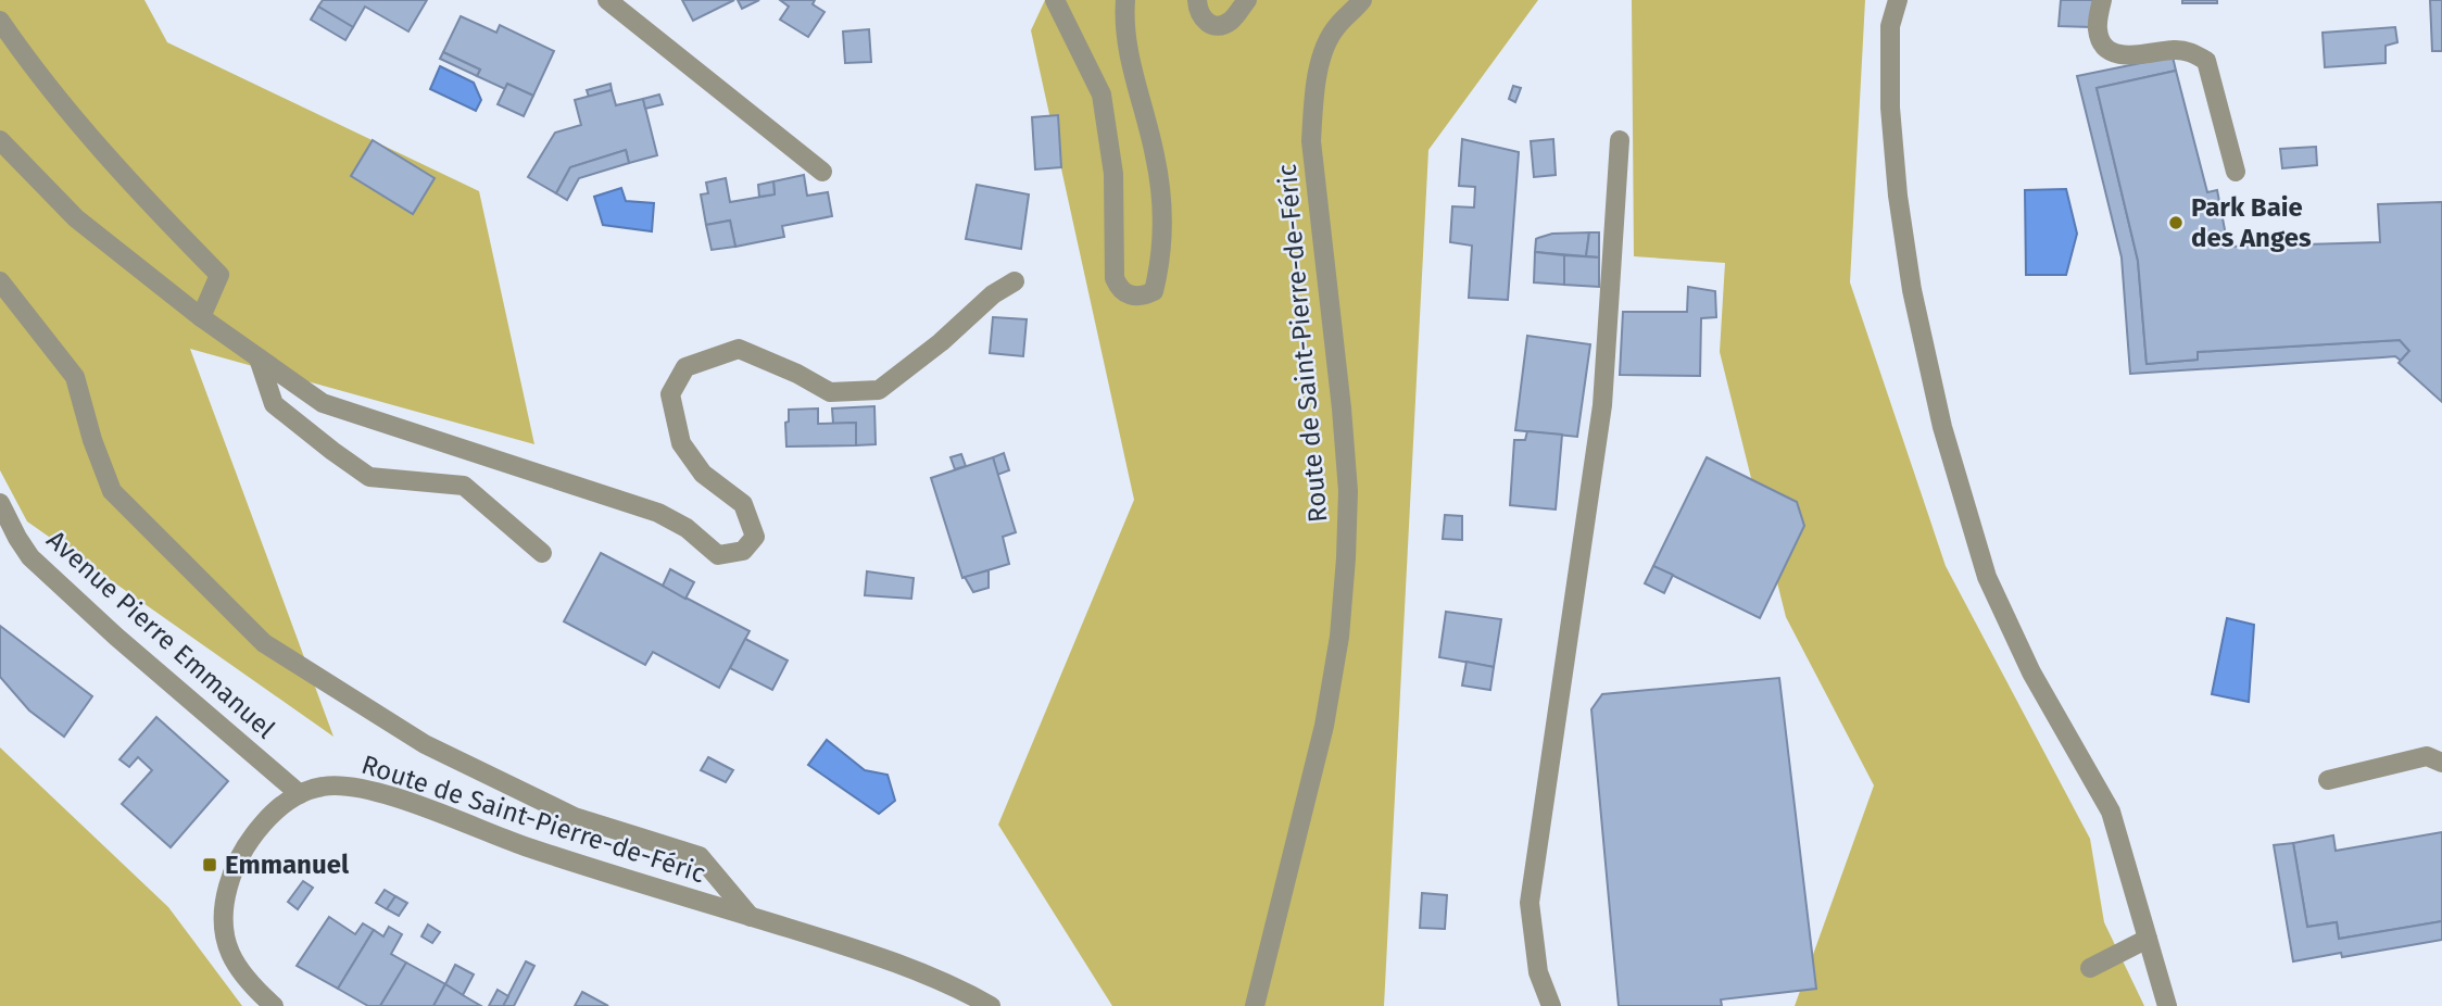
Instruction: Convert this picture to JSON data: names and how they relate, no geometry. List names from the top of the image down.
{
  "streets": {
    "street": ["Route de Saint-Pierre-de-Féric", "Avenue Pierre Emmanuel"]
  },
  "crossings": [
    ["Route de Saint-Pierre-de-Féric", "Avenue Pierre Emmanuel"]
  ],
  "places": {
    "other": ["Park Baie des Anges"],
    "transit": ["Emmanuel"]
  }
}
